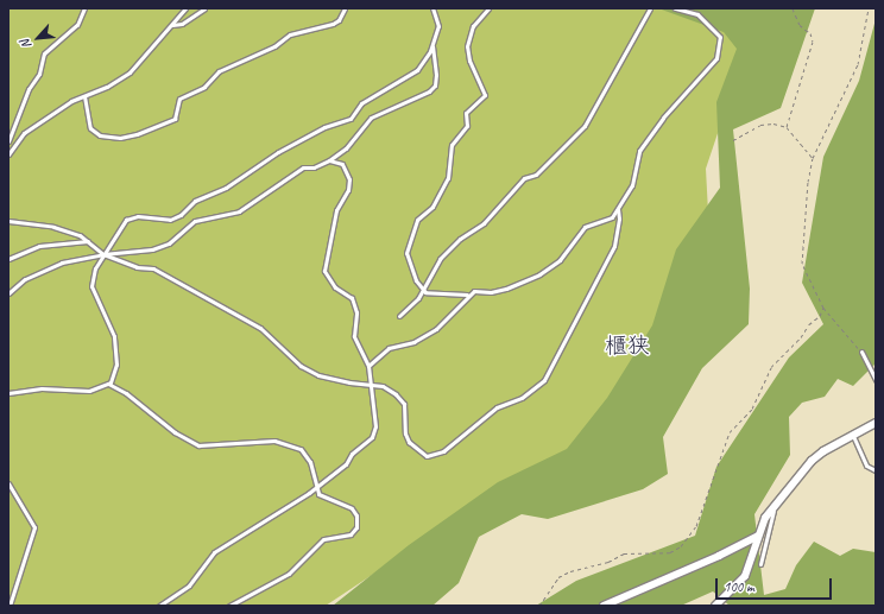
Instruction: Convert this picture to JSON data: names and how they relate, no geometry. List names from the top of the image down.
{
  "districts": ["櫃狭"],
  "scale_bar": "100 m",
  "north": "bottom left"
}
